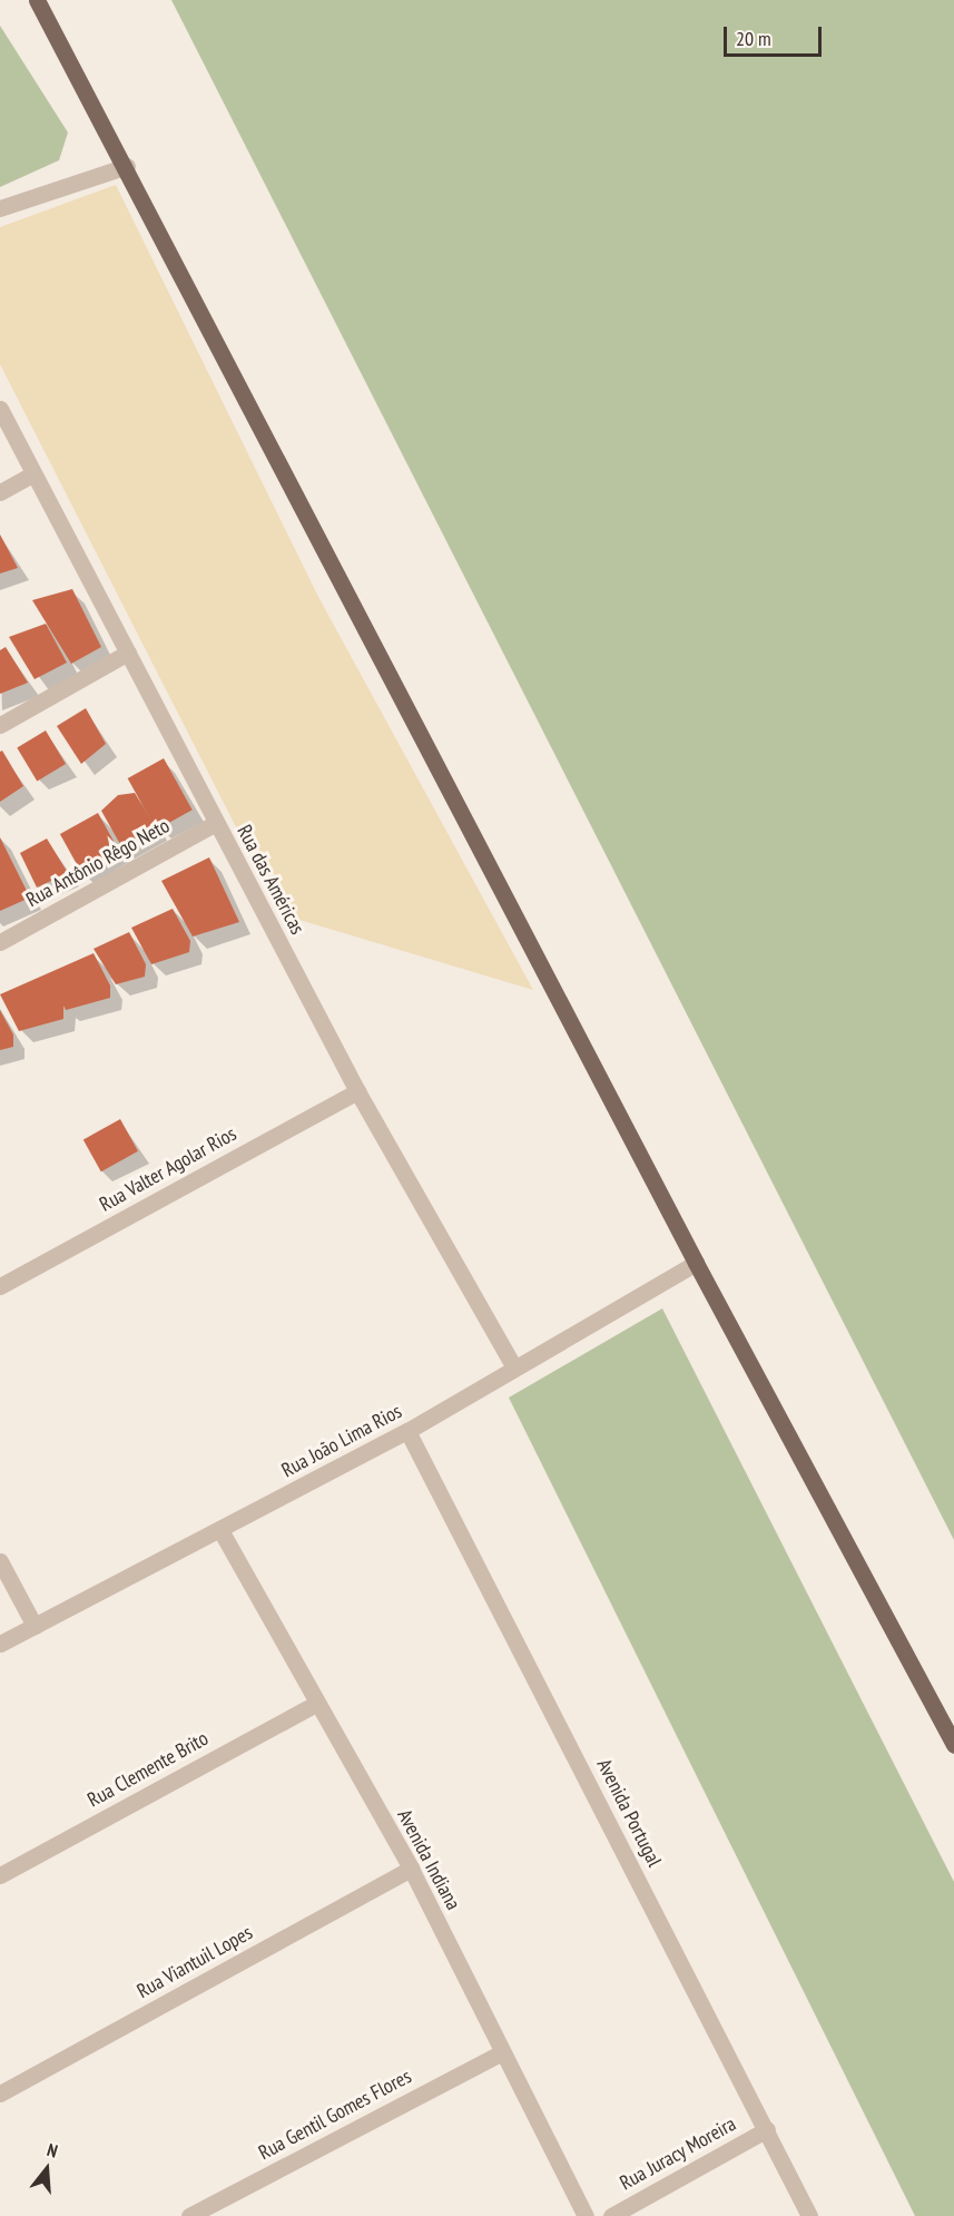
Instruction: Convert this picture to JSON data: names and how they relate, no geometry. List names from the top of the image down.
{
  "streets": {
    "street": [
      "Rua Antônio Rêgo Neto",
      "Rua das Américas",
      "Rua Valter Agolar Rios",
      "Rua João Lima Rios",
      "Rua Clemente Brito",
      "Avenida Portugal",
      "Avenida Indiana",
      "Rua Viantuil Lopes",
      "Rua Gentil Gomes Flores",
      "Rua Juracy Moreira"
    ]
  },
  "crossings": [
    ["Rua Antônio Rêgo Neto", "Rua das Américas"],
    ["Rua das Américas", "Rua Valter Agolar Rios"],
    ["Rua das Américas", "Rua João Lima Rios"],
    ["Rua João Lima Rios", "Avenida Portugal"],
    ["Rua João Lima Rios", "Avenida Indiana"],
    ["Rua Clemente Brito", "Avenida Indiana"],
    ["Avenida Portugal", "Rua Juracy Moreira"],
    ["Avenida Indiana", "Rua Viantuil Lopes"],
    ["Avenida Indiana", "Rua Gentil Gomes Flores"]
  ],
  "scale_bar": "20 m",
  "north": "top"
}
